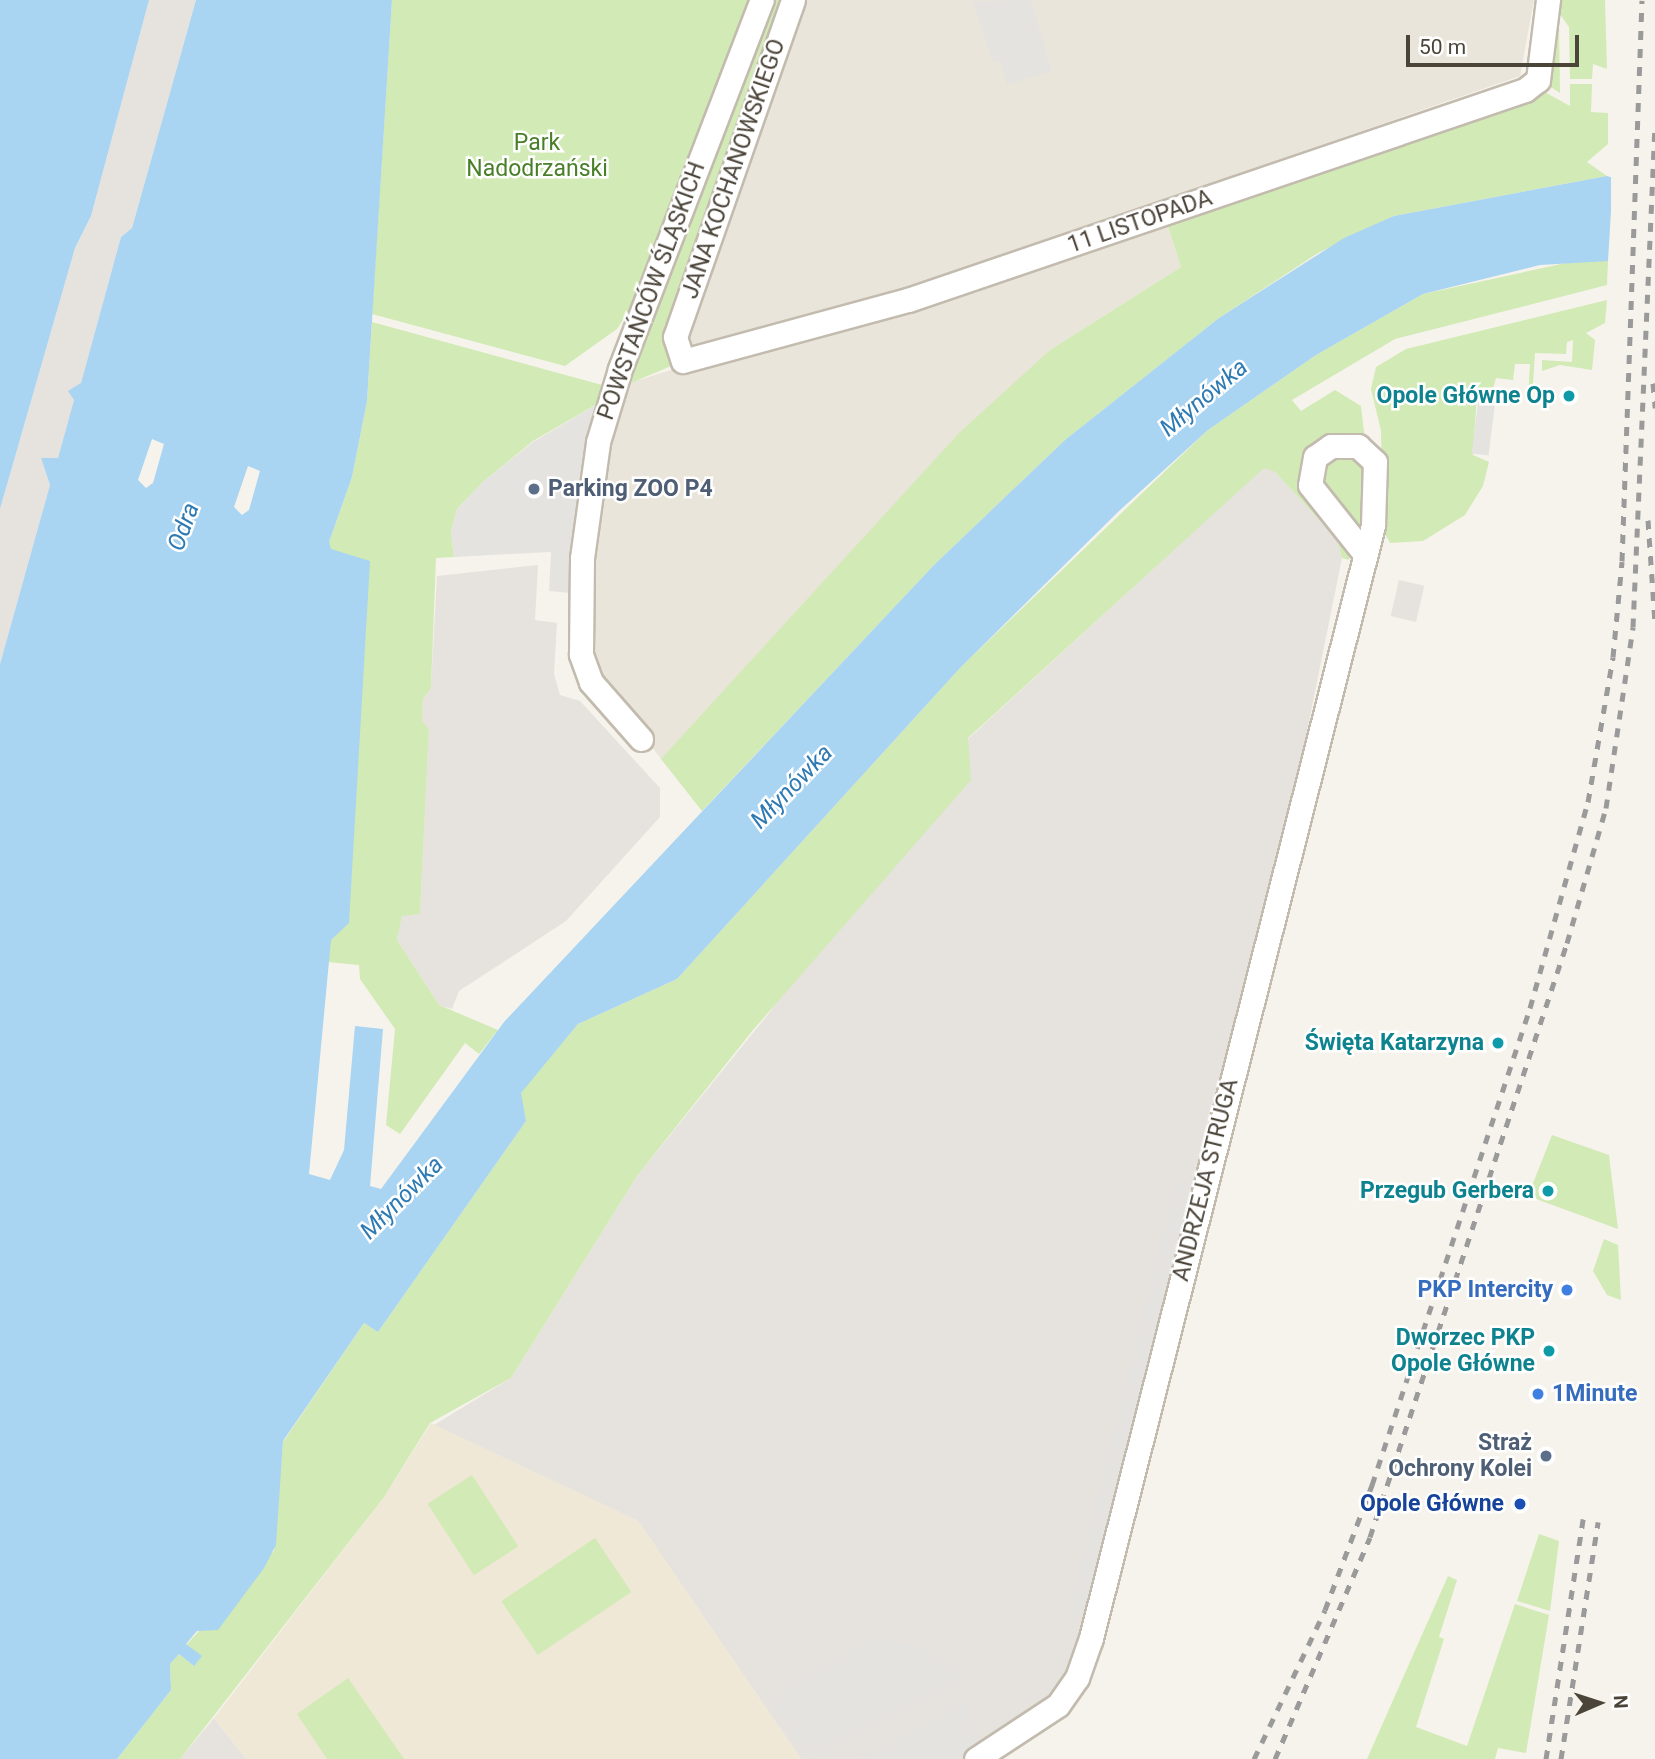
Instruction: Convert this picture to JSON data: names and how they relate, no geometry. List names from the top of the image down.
{
  "streets": {
    "street": [
      "JANA KOCHANOWSKIEGO",
      "11 LISTOPADA",
      "POWSTAŃCÓW ŚLĄSKICH",
      "ANDRZEJA STRUGA"
    ]
  },
  "crossings": [
    ["JANA KOCHANOWSKIEGO", "11 LISTOPADA"]
  ],
  "water": ["Młynówka", "Odra"],
  "parks": ["Park Nadodrzański"],
  "places": [
    "Opole Główne Op",
    "Parking ZOO P4",
    "Święta Katarzyna",
    "Przegub Gerbera",
    "PKP Intercity",
    "Dworzec PKP Opole Główne",
    "1Minute",
    "Straż Ochrony Kolei",
    "Opole Główne"
  ],
  "scale_bar": "50 m",
  "north": "right"
}
